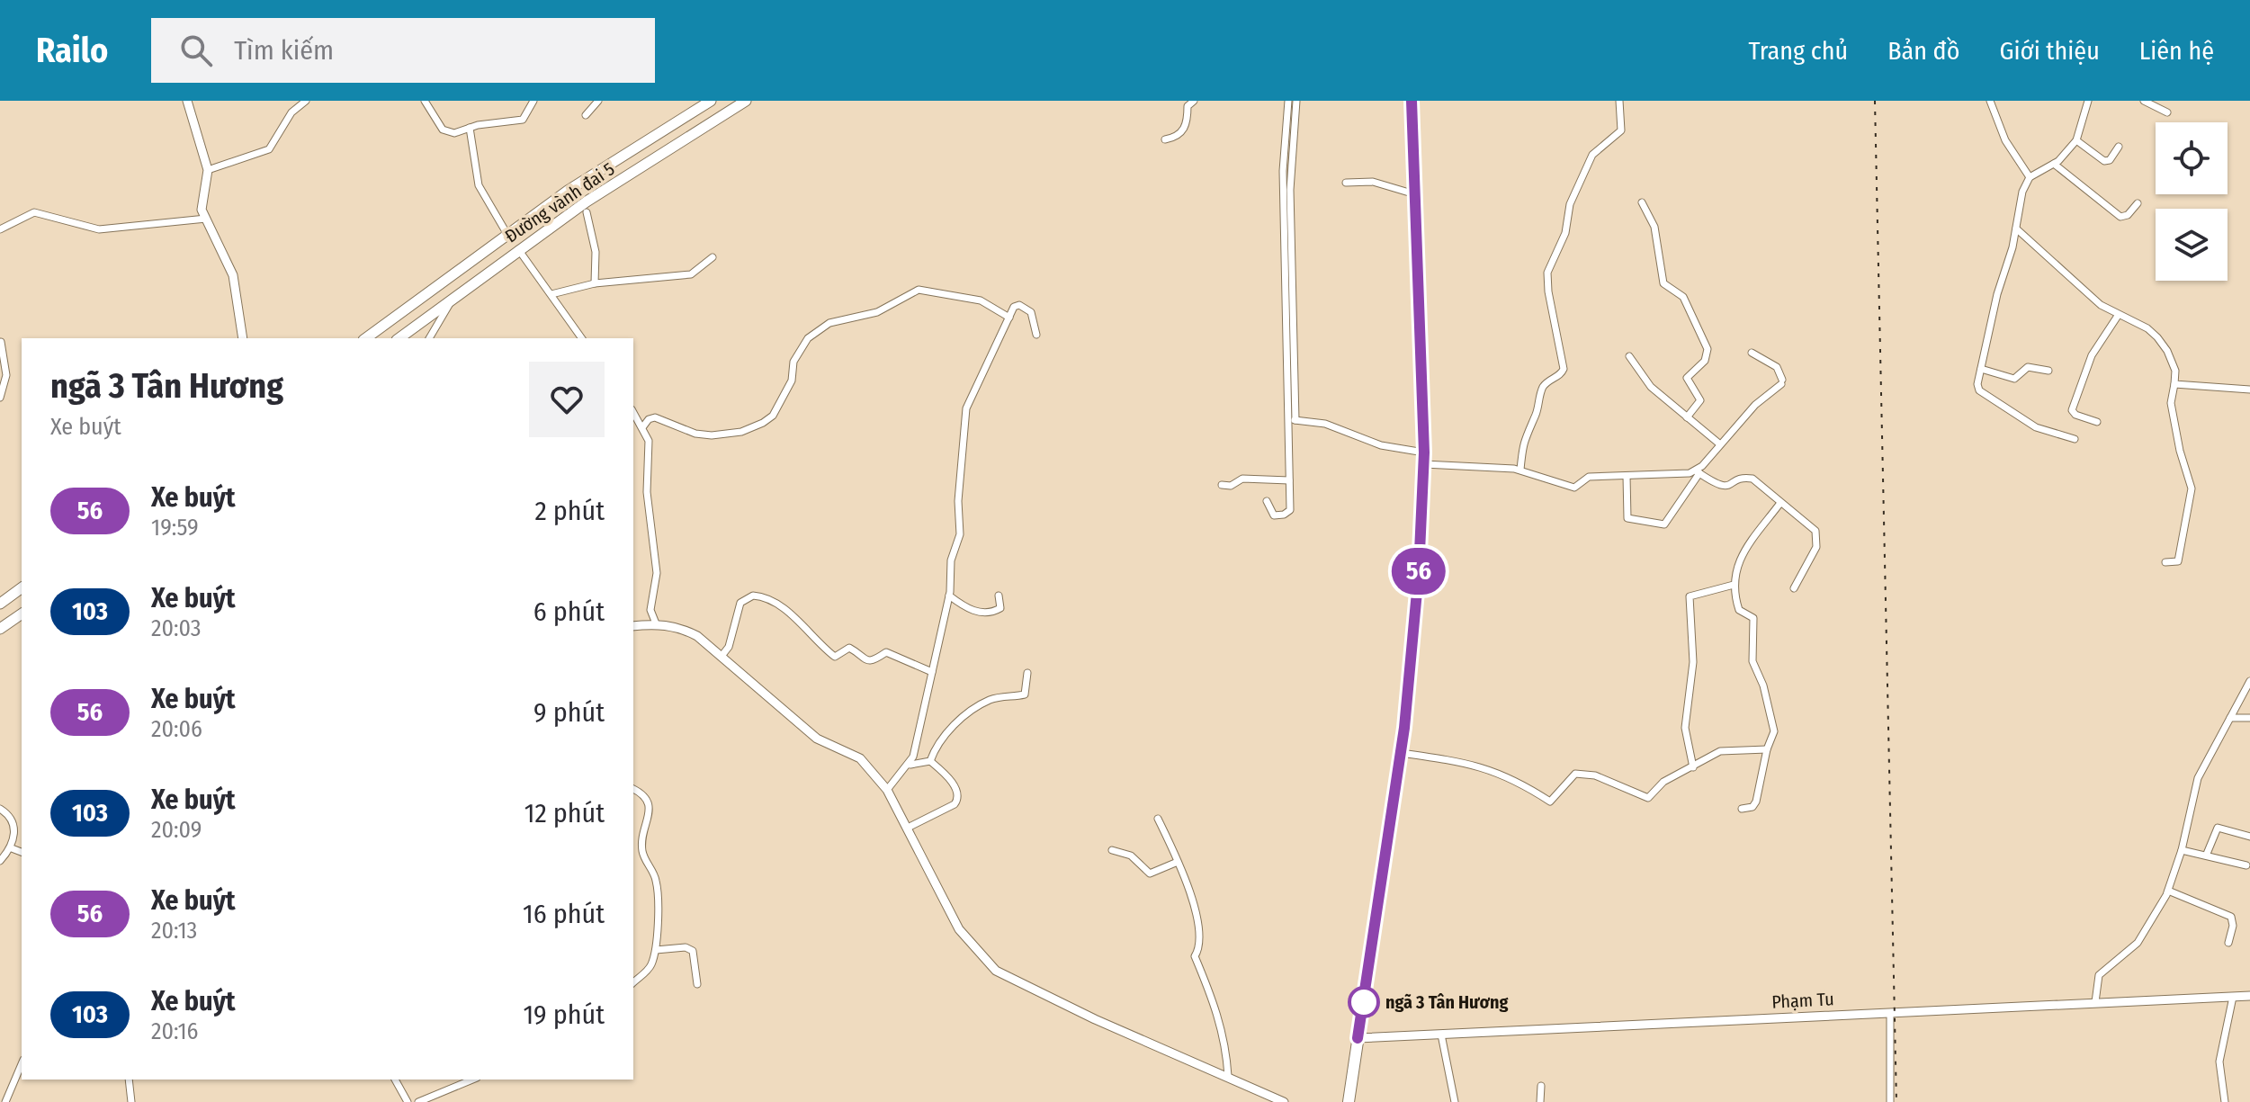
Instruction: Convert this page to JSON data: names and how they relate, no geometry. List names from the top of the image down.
{
  "streets": {
    "main road": ["Đường vành đai 5"],
    "street": ["Phạm Tu"]
  },
  "places": ["ngã 3 Tân Hương"],
  "lines": ["bus line 56"],
  "page": {
    "header": "Railo",
    "search": "Tìm kiếm",
    "nav": [
      "Trang chủ",
      "Bản đồ",
      "Giới thiệu",
      "Liên hệ"
    ],
    "on_map": "56",
    "heading": ["ngã 3 Tân Hương", "Xe buýt"],
    "list": [
      {
        "mark": "56",
        "name": "Xe buýt",
        "note": "19:59",
        "value": "2 phút"
      },
      {
        "mark": "103",
        "name": "Xe buýt",
        "note": "20:03",
        "value": "6 phút"
      },
      {
        "mark": "56",
        "name": "Xe buýt",
        "note": "20:06",
        "value": "9 phút"
      },
      {
        "mark": "103",
        "name": "Xe buýt",
        "note": "20:09",
        "value": "12 phút"
      },
      {
        "mark": "56",
        "name": "Xe buýt",
        "note": "20:13",
        "value": "16 phút"
      },
      {
        "mark": "103",
        "name": "Xe buýt",
        "note": "20:16",
        "value": "19 phút"
      }
    ]
  }
}
